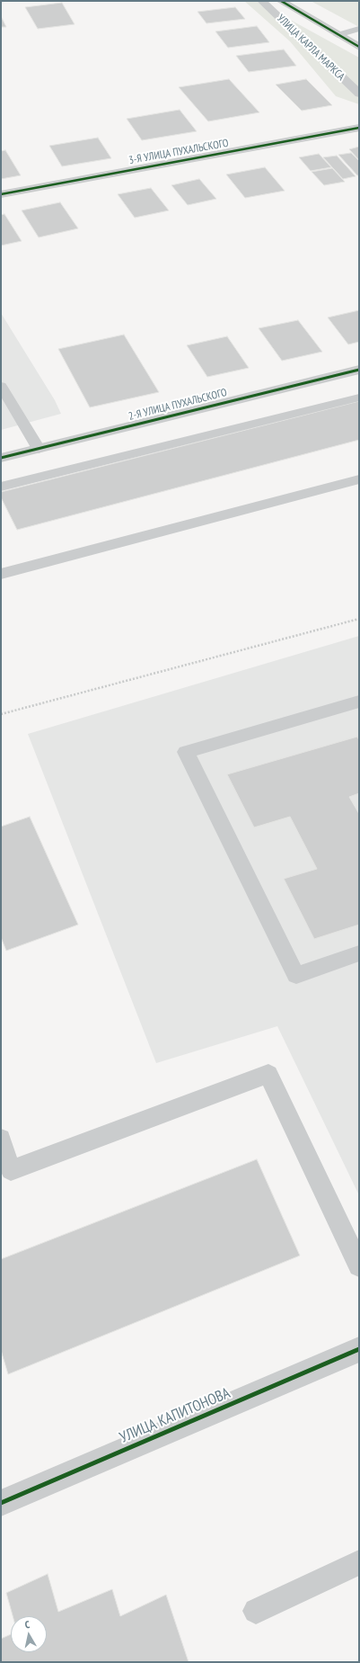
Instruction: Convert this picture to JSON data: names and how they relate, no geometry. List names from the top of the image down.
{
  "streets": {
    "street": [
      "УЛИЦА КАРЛА МАРКСА",
      "3-Я УЛИЦА ПУХАЛЬСКОГО",
      "2-Я УЛИЦА ПУХАЛЬСКОГО",
      "УЛИЦА КАПИТОНОВА"
    ]
  },
  "north": "top"
}
